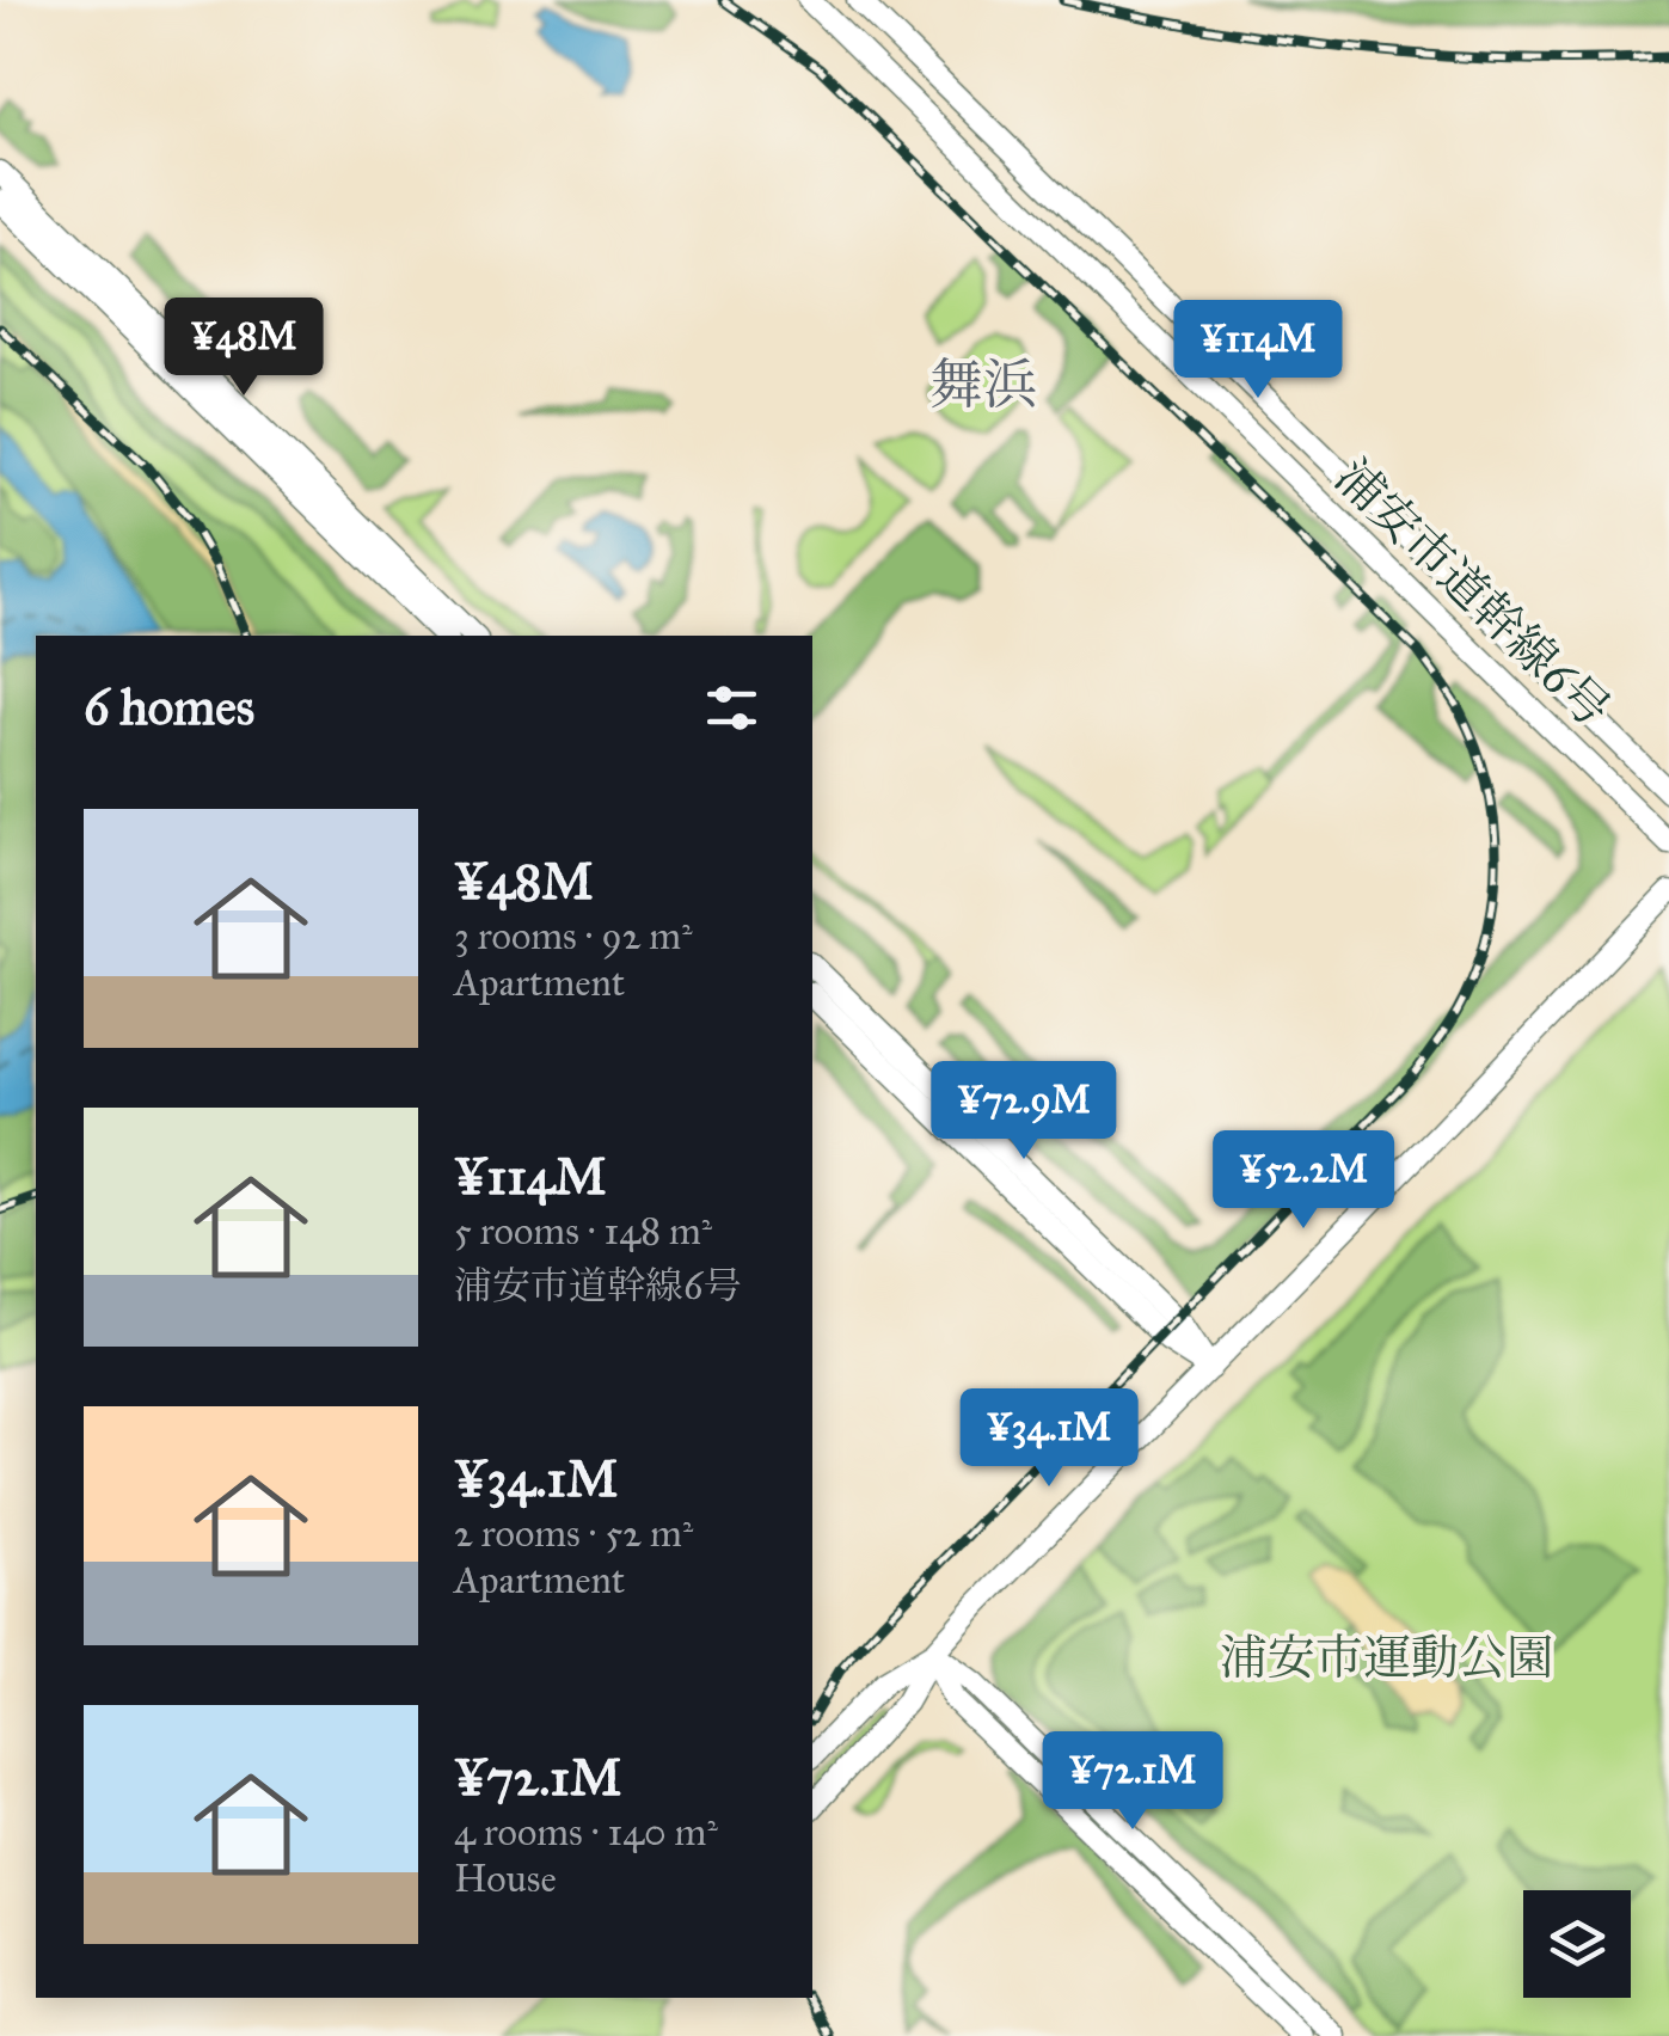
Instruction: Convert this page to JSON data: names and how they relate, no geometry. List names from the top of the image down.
{
  "streets": {
    "street": ["浦安市道幹線6号"]
  },
  "districts": ["舞浜"],
  "parks": ["浦安市運動公園"],
  "page": {
    "price": [
      "¥48M",
      "¥114M",
      "¥72.9M",
      "¥52.2M",
      "¥34.1M",
      "¥72.1M"
    ],
    "heading": "6 homes",
    "list": [
      {
        "name": "¥48M",
        "note": "3 rooms · 92 m² · Apartment"
      },
      {
        "name": "¥114M",
        "note": "5 rooms · 148 m² · 浦安市道幹線6号"
      },
      {
        "name": "¥34.1M",
        "note": "2 rooms · 52 m² · Apartment"
      },
      {
        "name": "¥72.1M",
        "note": "4 rooms · 140 m² · House"
      }
    ]
  }
}
